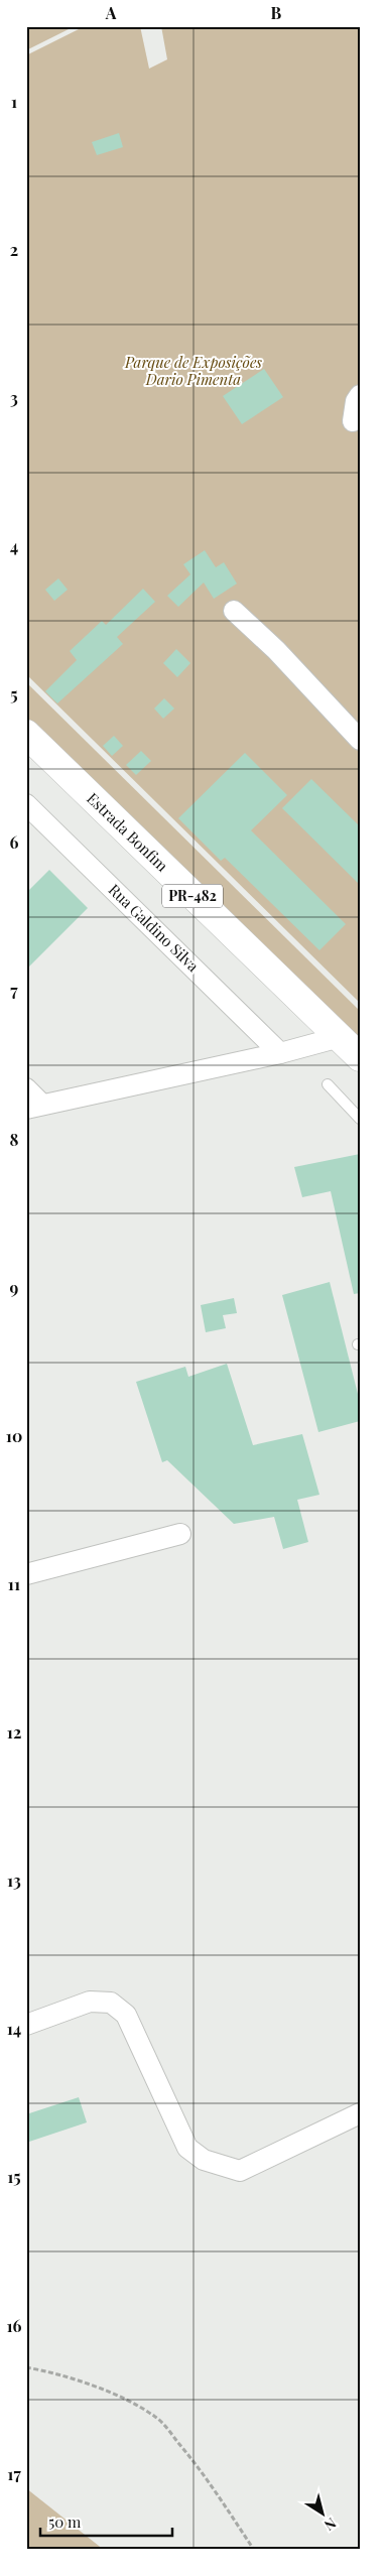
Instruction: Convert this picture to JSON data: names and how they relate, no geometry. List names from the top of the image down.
{
  "streets": {
    "main road": ["Estrada Bonfim", "PR-482"],
    "street": ["Rua Galdino Silva"]
  },
  "parks": ["Parque de Exposições Dario Pimenta"],
  "scale_bar": "50 m",
  "north": "bottom right",
  "grid": {
    "columns": ["A", "B"],
    "rows": [
      "1",
      "2",
      "3",
      "4",
      "5",
      "6",
      "7",
      "8",
      "9",
      "10",
      "11",
      "12",
      "13",
      "14",
      "15",
      "16",
      "17"
    ]
  }
}
